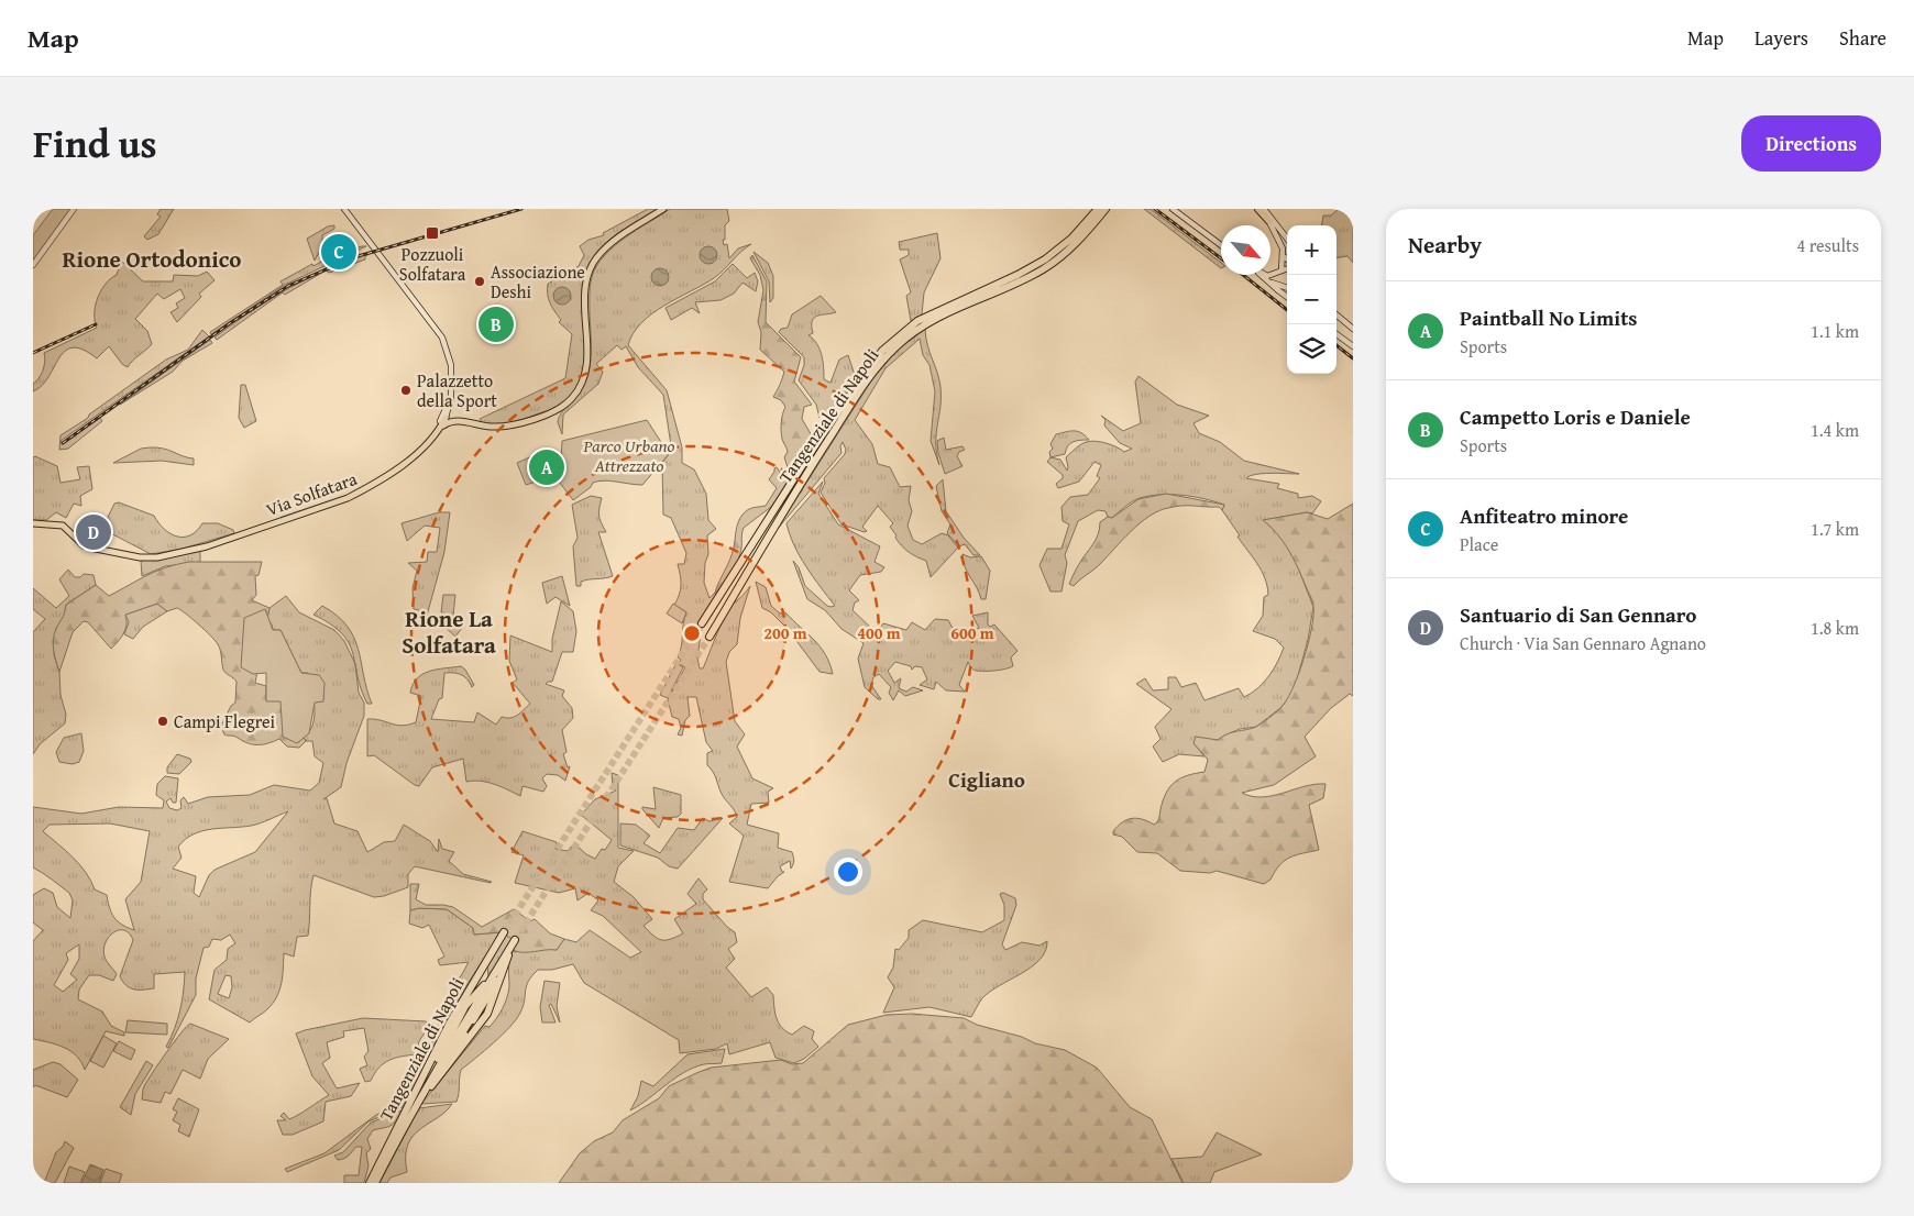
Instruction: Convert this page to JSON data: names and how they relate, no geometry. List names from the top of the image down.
{
  "streets": {
    "highway": ["Tangenziale di Napoli"],
    "main road": ["Via Solfatara"]
  },
  "districts": ["Rione Ortodonico", "Rione La Solfatara", "Cigliano"],
  "parks": ["Parco Urbano Attrezzato"],
  "places": {
    "transit": ["Pozzuoli Solfatara"],
    "other": ["Associazione Deshi", "Palazzetto della Sport", "Campi Flegrei"]
  },
  "north": "bottom right",
  "page": {
    "header": "Map",
    "nav": ["Map", "Layers", "Share"],
    "title": "Find us",
    "buttons": "Directions",
    "heading": ["Nearby", "4 results"],
    "map_buttons": ["+", "−"],
    "pins": [
      "C",
      "B",
      "A",
      "D"
    ],
    "list": [
      {
        "mark": "A",
        "name": "Paintball No Limits",
        "note": "Sports",
        "value": "1.1 km"
      },
      {
        "mark": "B",
        "name": "Campetto Loris e Daniele",
        "note": "Sports",
        "value": "1.4 km"
      },
      {
        "mark": "C",
        "name": "Anfiteatro minore",
        "note": "Place",
        "value": "1.7 km"
      },
      {
        "mark": "D",
        "name": "Santuario di San Gennaro",
        "note": "Church · Via San Gennaro Agnano",
        "value": "1.8 km"
      }
    ]
  },
  "rings": ["200 m", "400 m", "600 m"]
}
